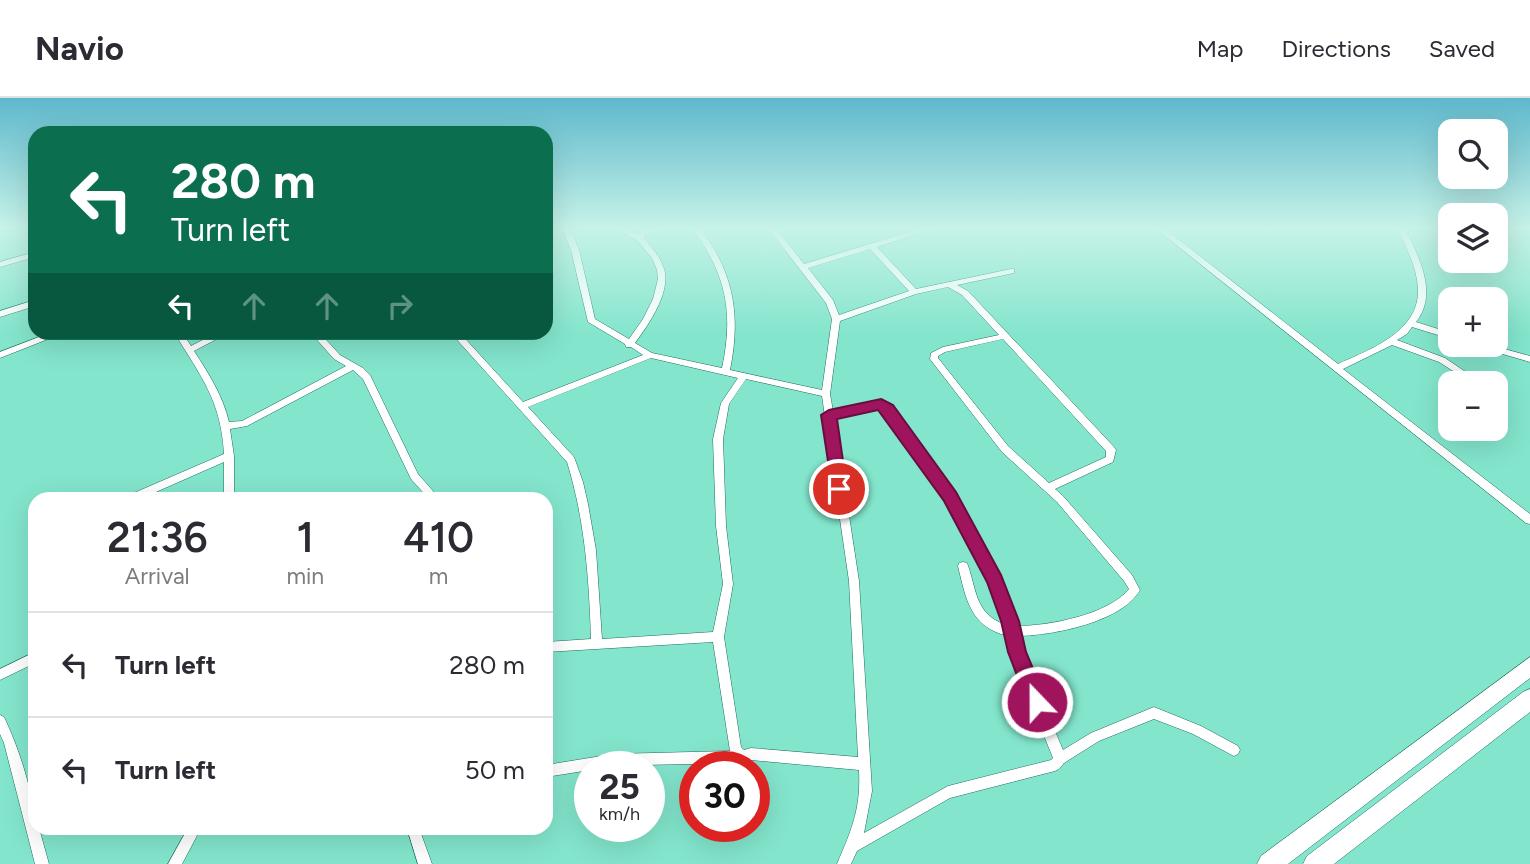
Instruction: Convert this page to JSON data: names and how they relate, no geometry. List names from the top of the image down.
{
  "page": {
    "header": "Navio",
    "nav": ["Map", "Directions", "Saved"],
    "map_buttons": ["+", "−"],
    "turn": ["280 m", "Turn left"],
    "eta": [
      "21:36",
      "Arrival",
      "1",
      "min",
      "410",
      "m"
    ],
    "list": [
      {
        "name": "Turn left",
        "value": "280 m"
      },
      {
        "name": "Turn left",
        "value": "50 m"
      }
    ],
    "speed": "25 km/h",
    "limit": "30"
  }
}
